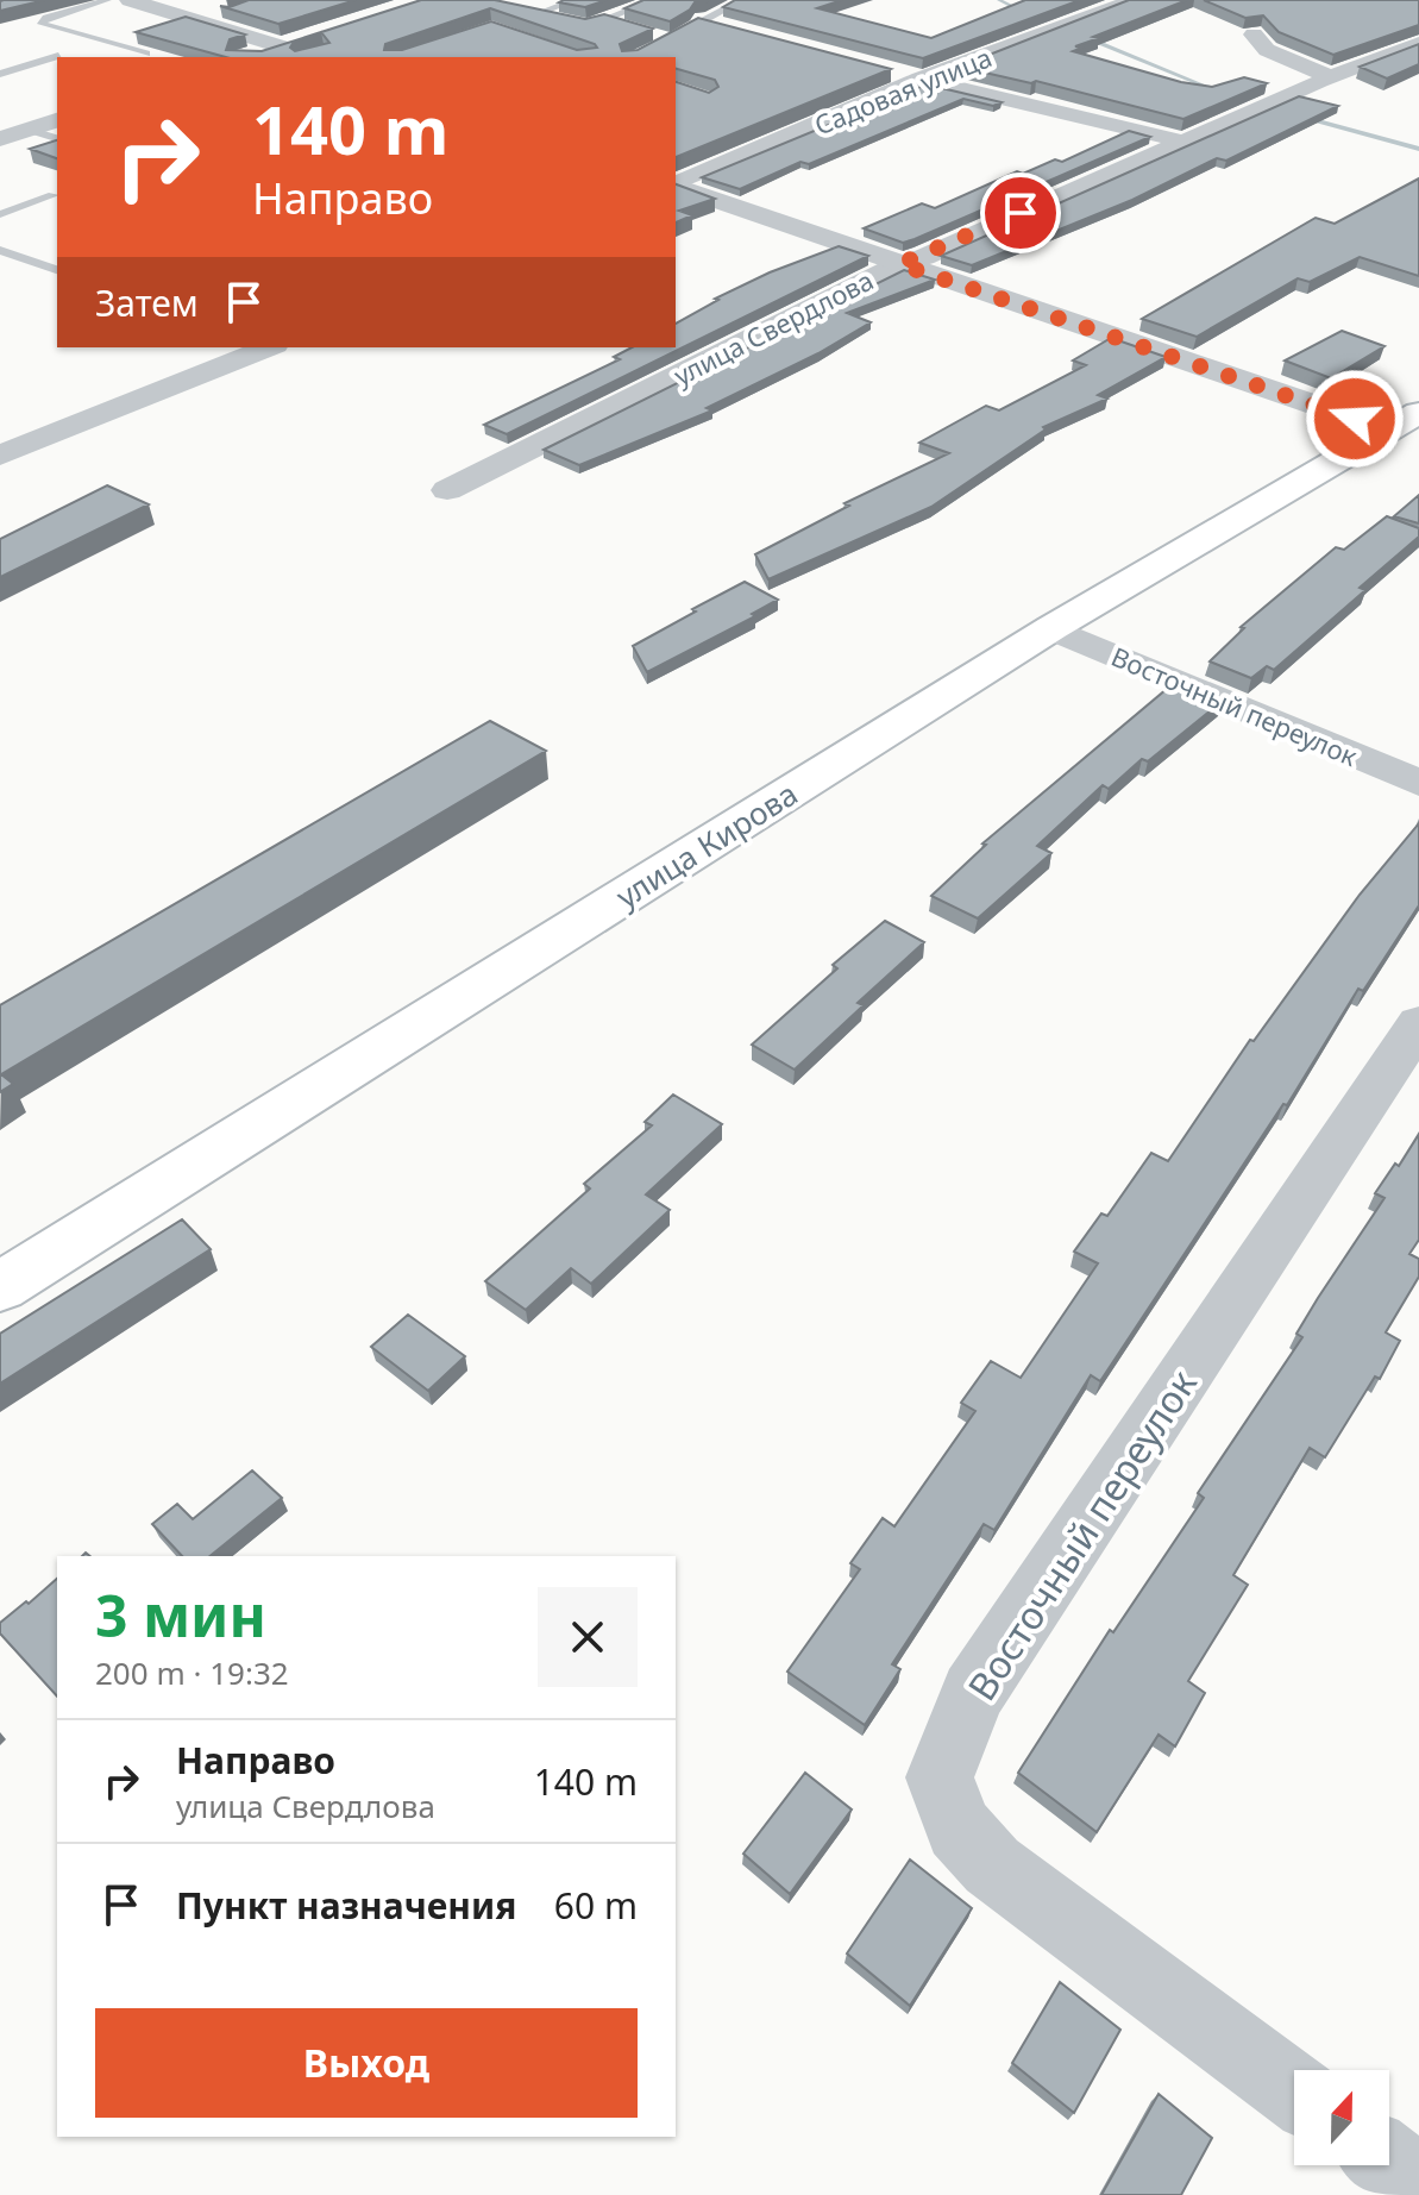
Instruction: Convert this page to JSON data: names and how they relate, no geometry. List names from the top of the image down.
{
  "streets": {
    "main road": ["улица Кирова"],
    "street": ["Садовая улица", "улица Свердлова", "Восточный переулок"]
  },
  "crossings": [
    ["Восточный переулок", "улица Кирова"]
  ],
  "north": "top",
  "page": {
    "turn": ["140 m", "Направо"],
    "then": "Затем",
    "heading": ["3 мин", "200 m · 19:32"],
    "list": [
      {
        "name": "Направо",
        "note": "улица Свердлова",
        "value": "140 m"
      },
      {
        "name": "Пункт назначения",
        "value": "60 m"
      }
    ],
    "buttons": "Выход"
  }
}
